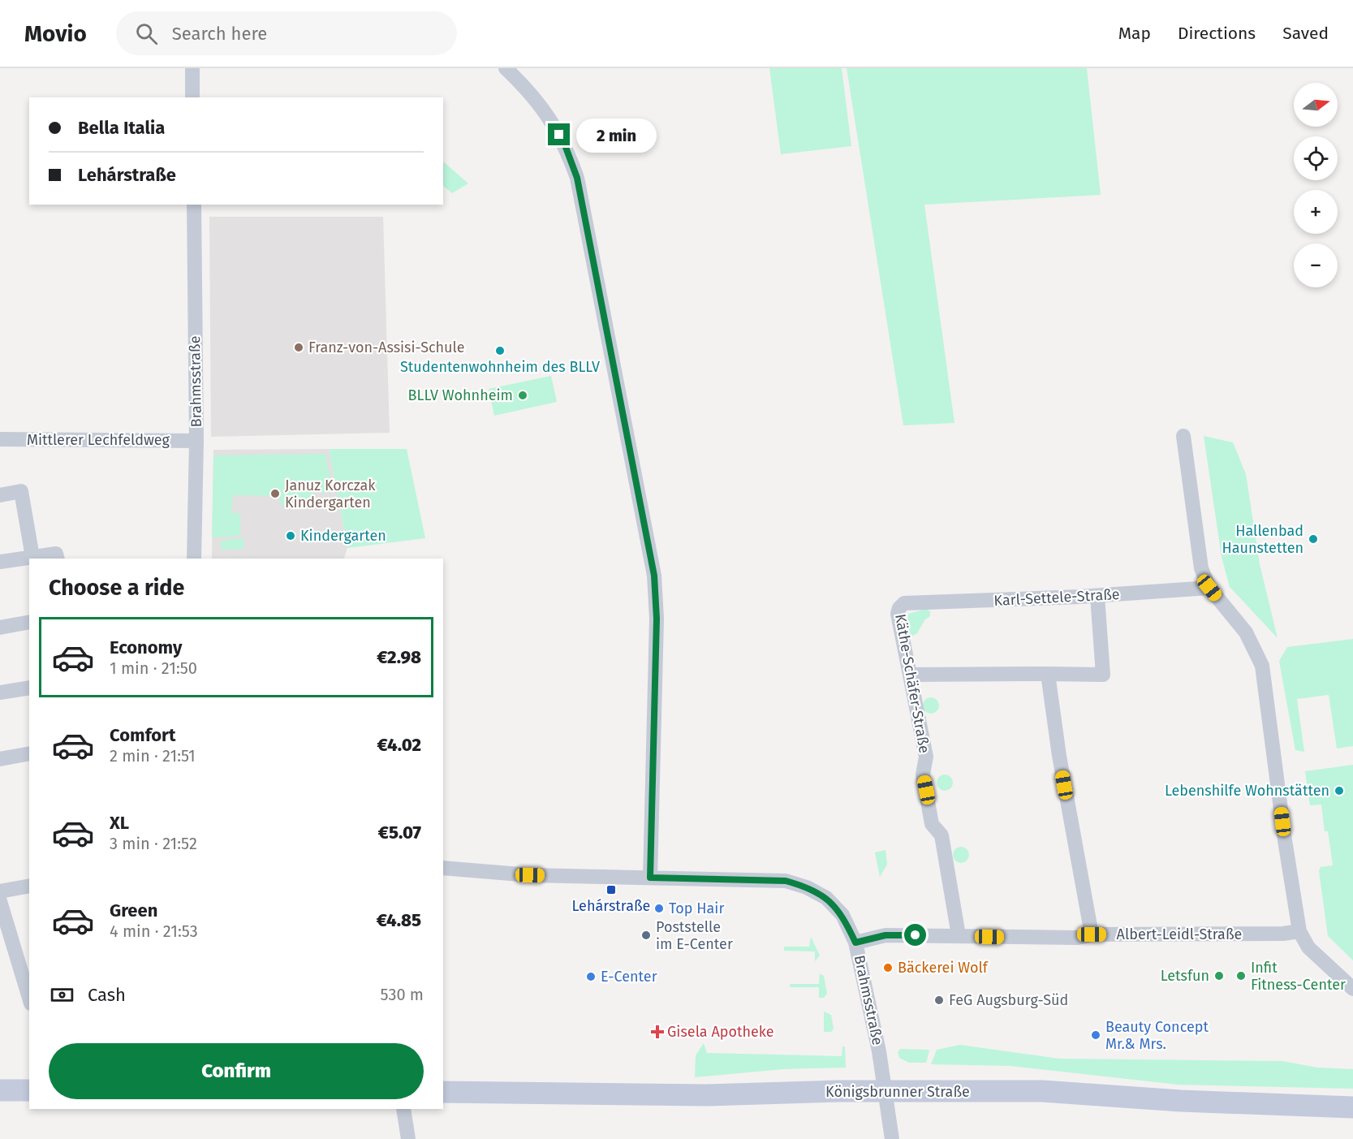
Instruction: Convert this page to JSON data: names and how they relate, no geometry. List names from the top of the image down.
{
  "streets": {
    "main road": ["Königsbrunner Straße"],
    "street": [
      "Brahmsstraße",
      "Mittlerer Lechfeldweg",
      "Karl-Settele-Straße",
      "Käthe-Schäfer-Straße",
      "Albert-Leidl-Straße"
    ]
  },
  "crossings": [
    ["Brahmsstraße", "Mittlerer Lechfeldweg"],
    ["Brahmsstraße", "Albert-Leidl-Straße"],
    ["Brahmsstraße", "Königsbrunner Straße"],
    ["Karl-Settele-Straße", "Käthe-Schäfer-Straße"],
    ["Käthe-Schäfer-Straße", "Albert-Leidl-Straße"]
  ],
  "places": {
    "other": [
      "Franz-von-Assisi-Schule",
      "Studentenwohnheim des BLLV",
      "BLLV Wohnheim",
      "Januz Korczak Kindergarten",
      "Kindergarten",
      "Hallenbad Haunstetten",
      "Lebenshilfe Wohnstätten",
      "Top Hair",
      "Poststelle im E-Center",
      "Bäckerei Wolf",
      "Letsfun",
      "Infit Fitness-Center",
      "E-Center",
      "FeG Augsburg-Süd",
      "Beauty Concept Mr.& Mrs."
    ],
    "transit": ["Lehárstraße"],
    "health": ["Gisela Apotheke"]
  },
  "north": "right",
  "page": {
    "header": "Movio",
    "search": "Search here",
    "nav": ["Map", "Directions", "Saved"],
    "map_buttons": ["+", "−"],
    "banner": ["Bella Italia", "Lehárstraße"],
    "bubble": "2 min",
    "heading": "Choose a ride",
    "list": [
      {
        "name": "Economy",
        "note": "1 min · 21:50",
        "value": "€2.98"
      },
      {
        "name": "Comfort",
        "note": "2 min · 21:51",
        "value": "€4.02"
      },
      {
        "name": "XL",
        "note": "3 min · 21:52",
        "value": "€5.07"
      },
      {
        "name": "Green",
        "note": "4 min · 21:53",
        "value": "€4.85"
      }
    ],
    "pay": ["Cash", "530 m"],
    "buttons": "Confirm"
  }
}
